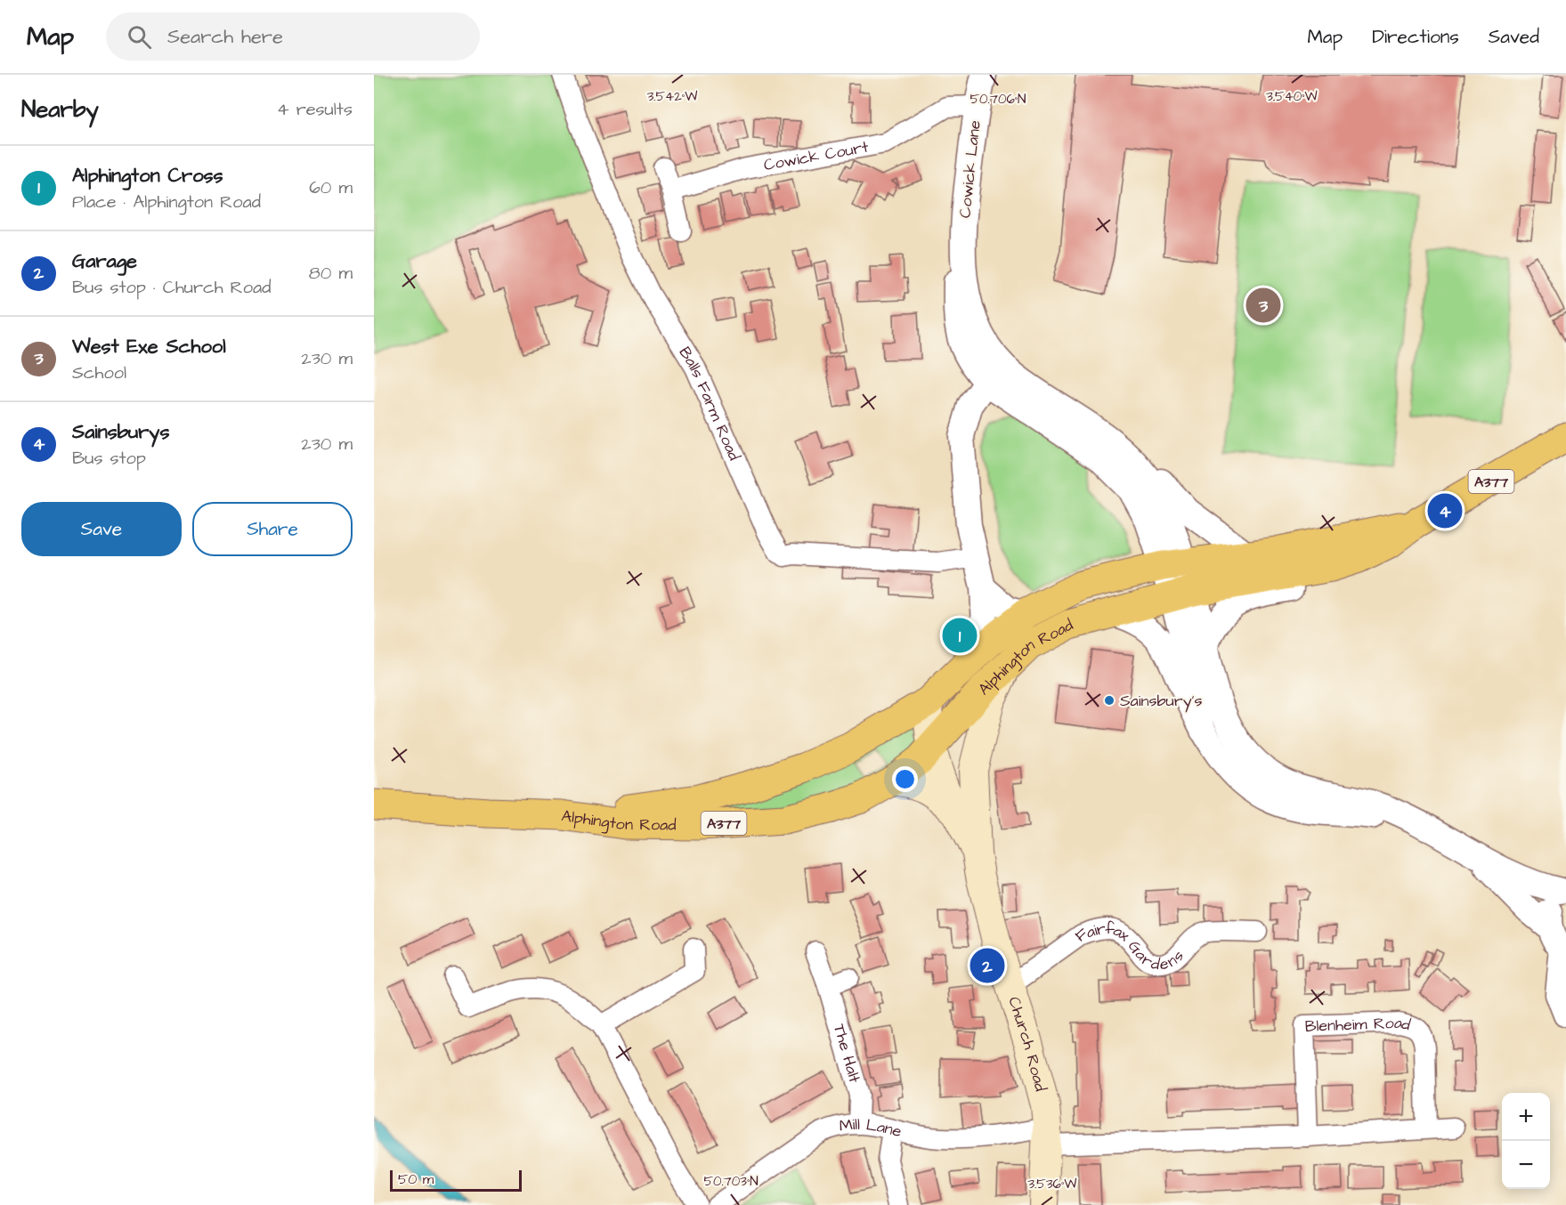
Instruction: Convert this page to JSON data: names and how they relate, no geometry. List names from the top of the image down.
{
  "streets": {
    "highway": ["A377", "Alphington Road"],
    "main road": ["Church Road"],
    "street": [
      "Cowick Court",
      "Cowick Lane",
      "Balls Farm Road",
      "Fairfax Gardens",
      "Blenheim Road",
      "The Halt",
      "Mill Lane"
    ]
  },
  "crossings": [
    ["Cowick Court", "Cowick Lane"],
    ["A377", "Alphington Road"],
    ["Alphington Road", "Church Road"],
    ["Fairfax Gardens", "Church Road"],
    ["Church Road", "Mill Lane"],
    ["The Halt", "Mill Lane"]
  ],
  "places": ["Sainsbury's"],
  "scale_bar": "50 m",
  "page": {
    "header": "Map",
    "search": "Search here",
    "nav": ["Map", "Directions", "Saved"],
    "heading": ["Nearby", "4 results"],
    "list": [
      {
        "mark": "1",
        "name": "Alphington Cross",
        "note": "Place · Alphington Road",
        "value": "60 m"
      },
      {
        "mark": "2",
        "name": "Garage",
        "note": "Bus stop · Church Road",
        "value": "80 m"
      },
      {
        "mark": "3",
        "name": "West Exe School",
        "note": "School",
        "value": "230 m"
      },
      {
        "mark": "4",
        "name": "Sainsburys",
        "note": "Bus stop",
        "value": "230 m"
      }
    ],
    "pins": [
      "3",
      "4",
      "1",
      "2"
    ],
    "buttons": ["Save", "Share"],
    "map_buttons": ["+", "−"],
    "scale": "50 m"
  },
  "coordinates": [
    "3.542°W",
    "3.540°W",
    "50.706°N",
    "50.703°N",
    "3.536°W"
  ]
}
